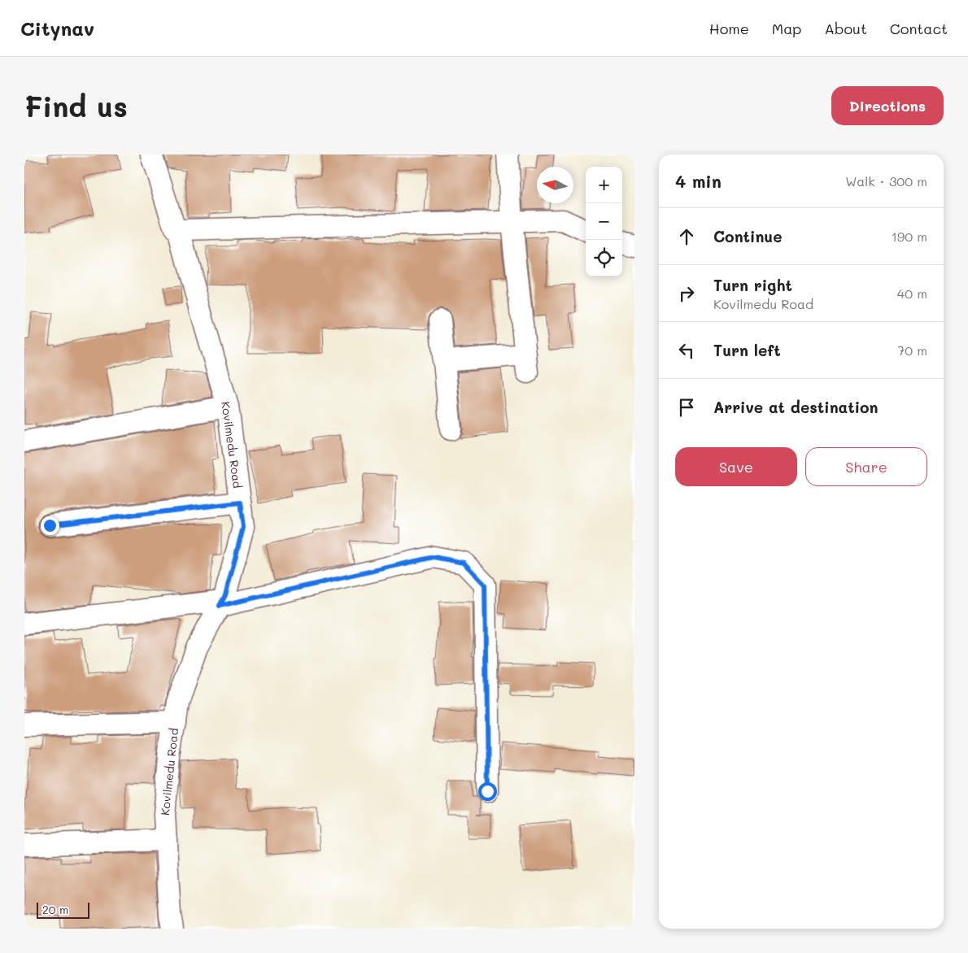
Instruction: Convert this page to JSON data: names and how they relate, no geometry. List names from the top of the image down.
{
  "streets": {
    "street": ["Kovilmedu Road"]
  },
  "scale_bar": "20 m",
  "north": "left",
  "page": {
    "header": "Citynav",
    "nav": [
      "Home",
      "Map",
      "About",
      "Contact"
    ],
    "buttons": [
      "Directions",
      ["Save", "Share"]
    ],
    "title": "Find us",
    "heading": ["4 min", "Walk · 300 m"],
    "map_buttons": ["+", "−"],
    "list": [
      ["Continue", "190 m"],
      ["Turn right", "Kovilmedu Road", "40 m"],
      ["Turn left", "70 m"],
      "Arrive at destination"
    ],
    "scale": "20 m"
  }
}
